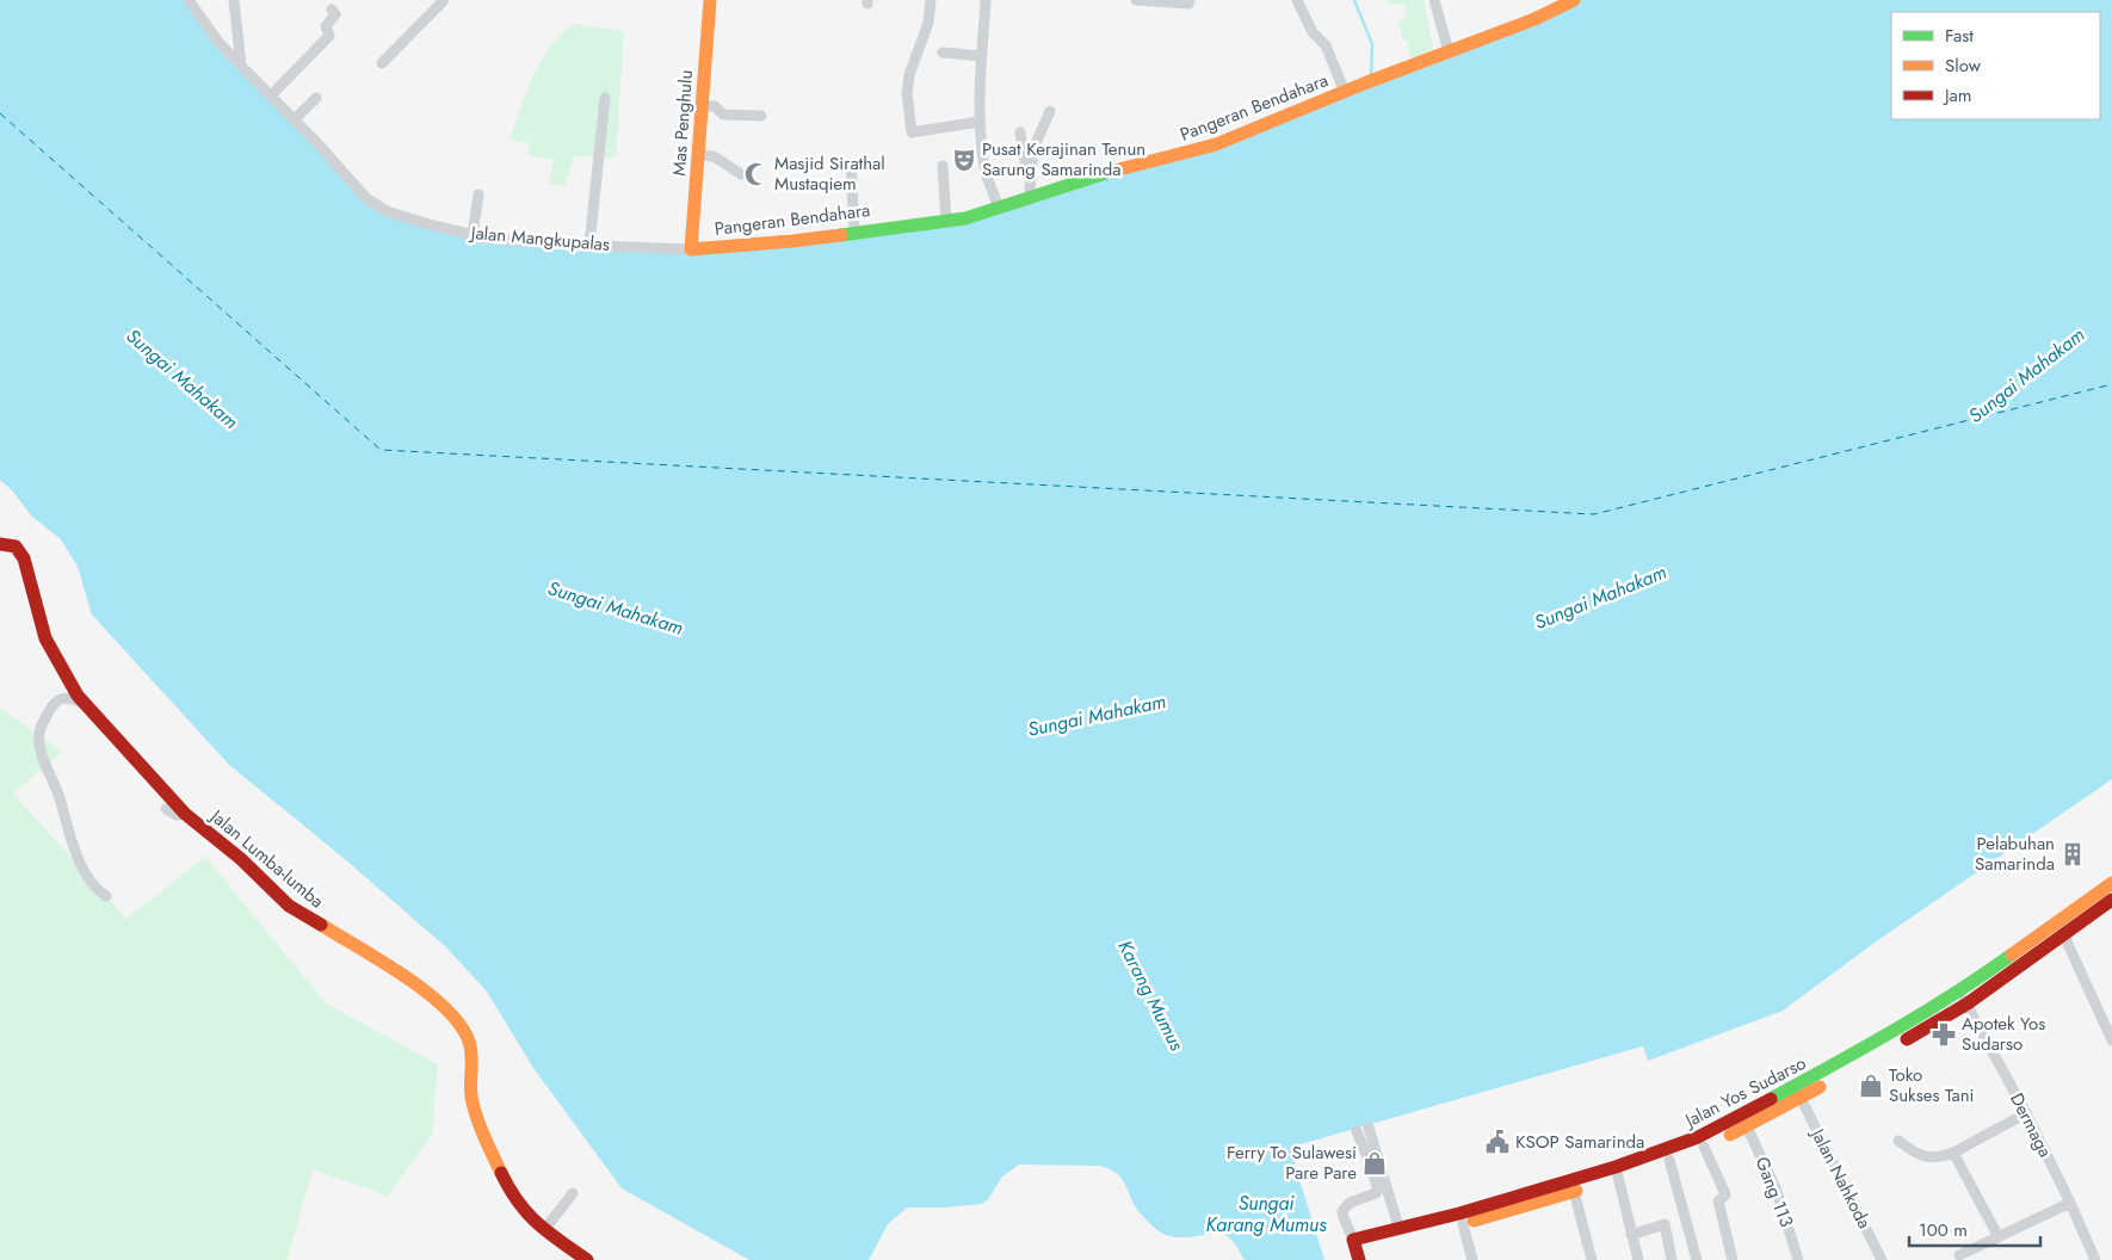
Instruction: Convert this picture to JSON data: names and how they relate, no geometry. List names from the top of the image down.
{
  "streets": {
    "main road": [
      "Pangeran Bendahara",
      "Mas Penghulu",
      "Jalan Lumba-lumba",
      "Jalan Yos Sudarso"
    ],
    "street": [
      "Jalan Mangkupalas",
      "Dermaga",
      "Jalan Nahkoda",
      "Gang 113"
    ]
  },
  "crossings": [
    ["Pangeran Bendahara", "Mas Penghulu"],
    ["Pangeran Bendahara", "Jalan Mangkupalas"],
    ["Mas Penghulu", "Jalan Mangkupalas"],
    ["Jalan Yos Sudarso", "Dermaga"],
    ["Jalan Yos Sudarso", "Jalan Nahkoda"],
    ["Jalan Yos Sudarso", "Gang 113"]
  ],
  "water": ["Sungai Mahakam", "Karang Mumus", "Sungai Karang Mumus"],
  "places": {
    "theatre": ["Pusat Kerajinan Tenun Sarung Samarinda"],
    "mosque": ["Masjid Sirathal Mustaqiem"],
    "building": ["Pelabuhan Samarinda"],
    "pharmacy": ["Apotek Yos Sudarso"],
    "shop": ["Toko Sukses Tani", "Ferry To Sulawesi Pare Pare"],
    "public building": ["KSOP Samarinda"]
  },
  "legend": ["Fast", "Slow", "Jam"],
  "scale_bar": "100 m"
}
